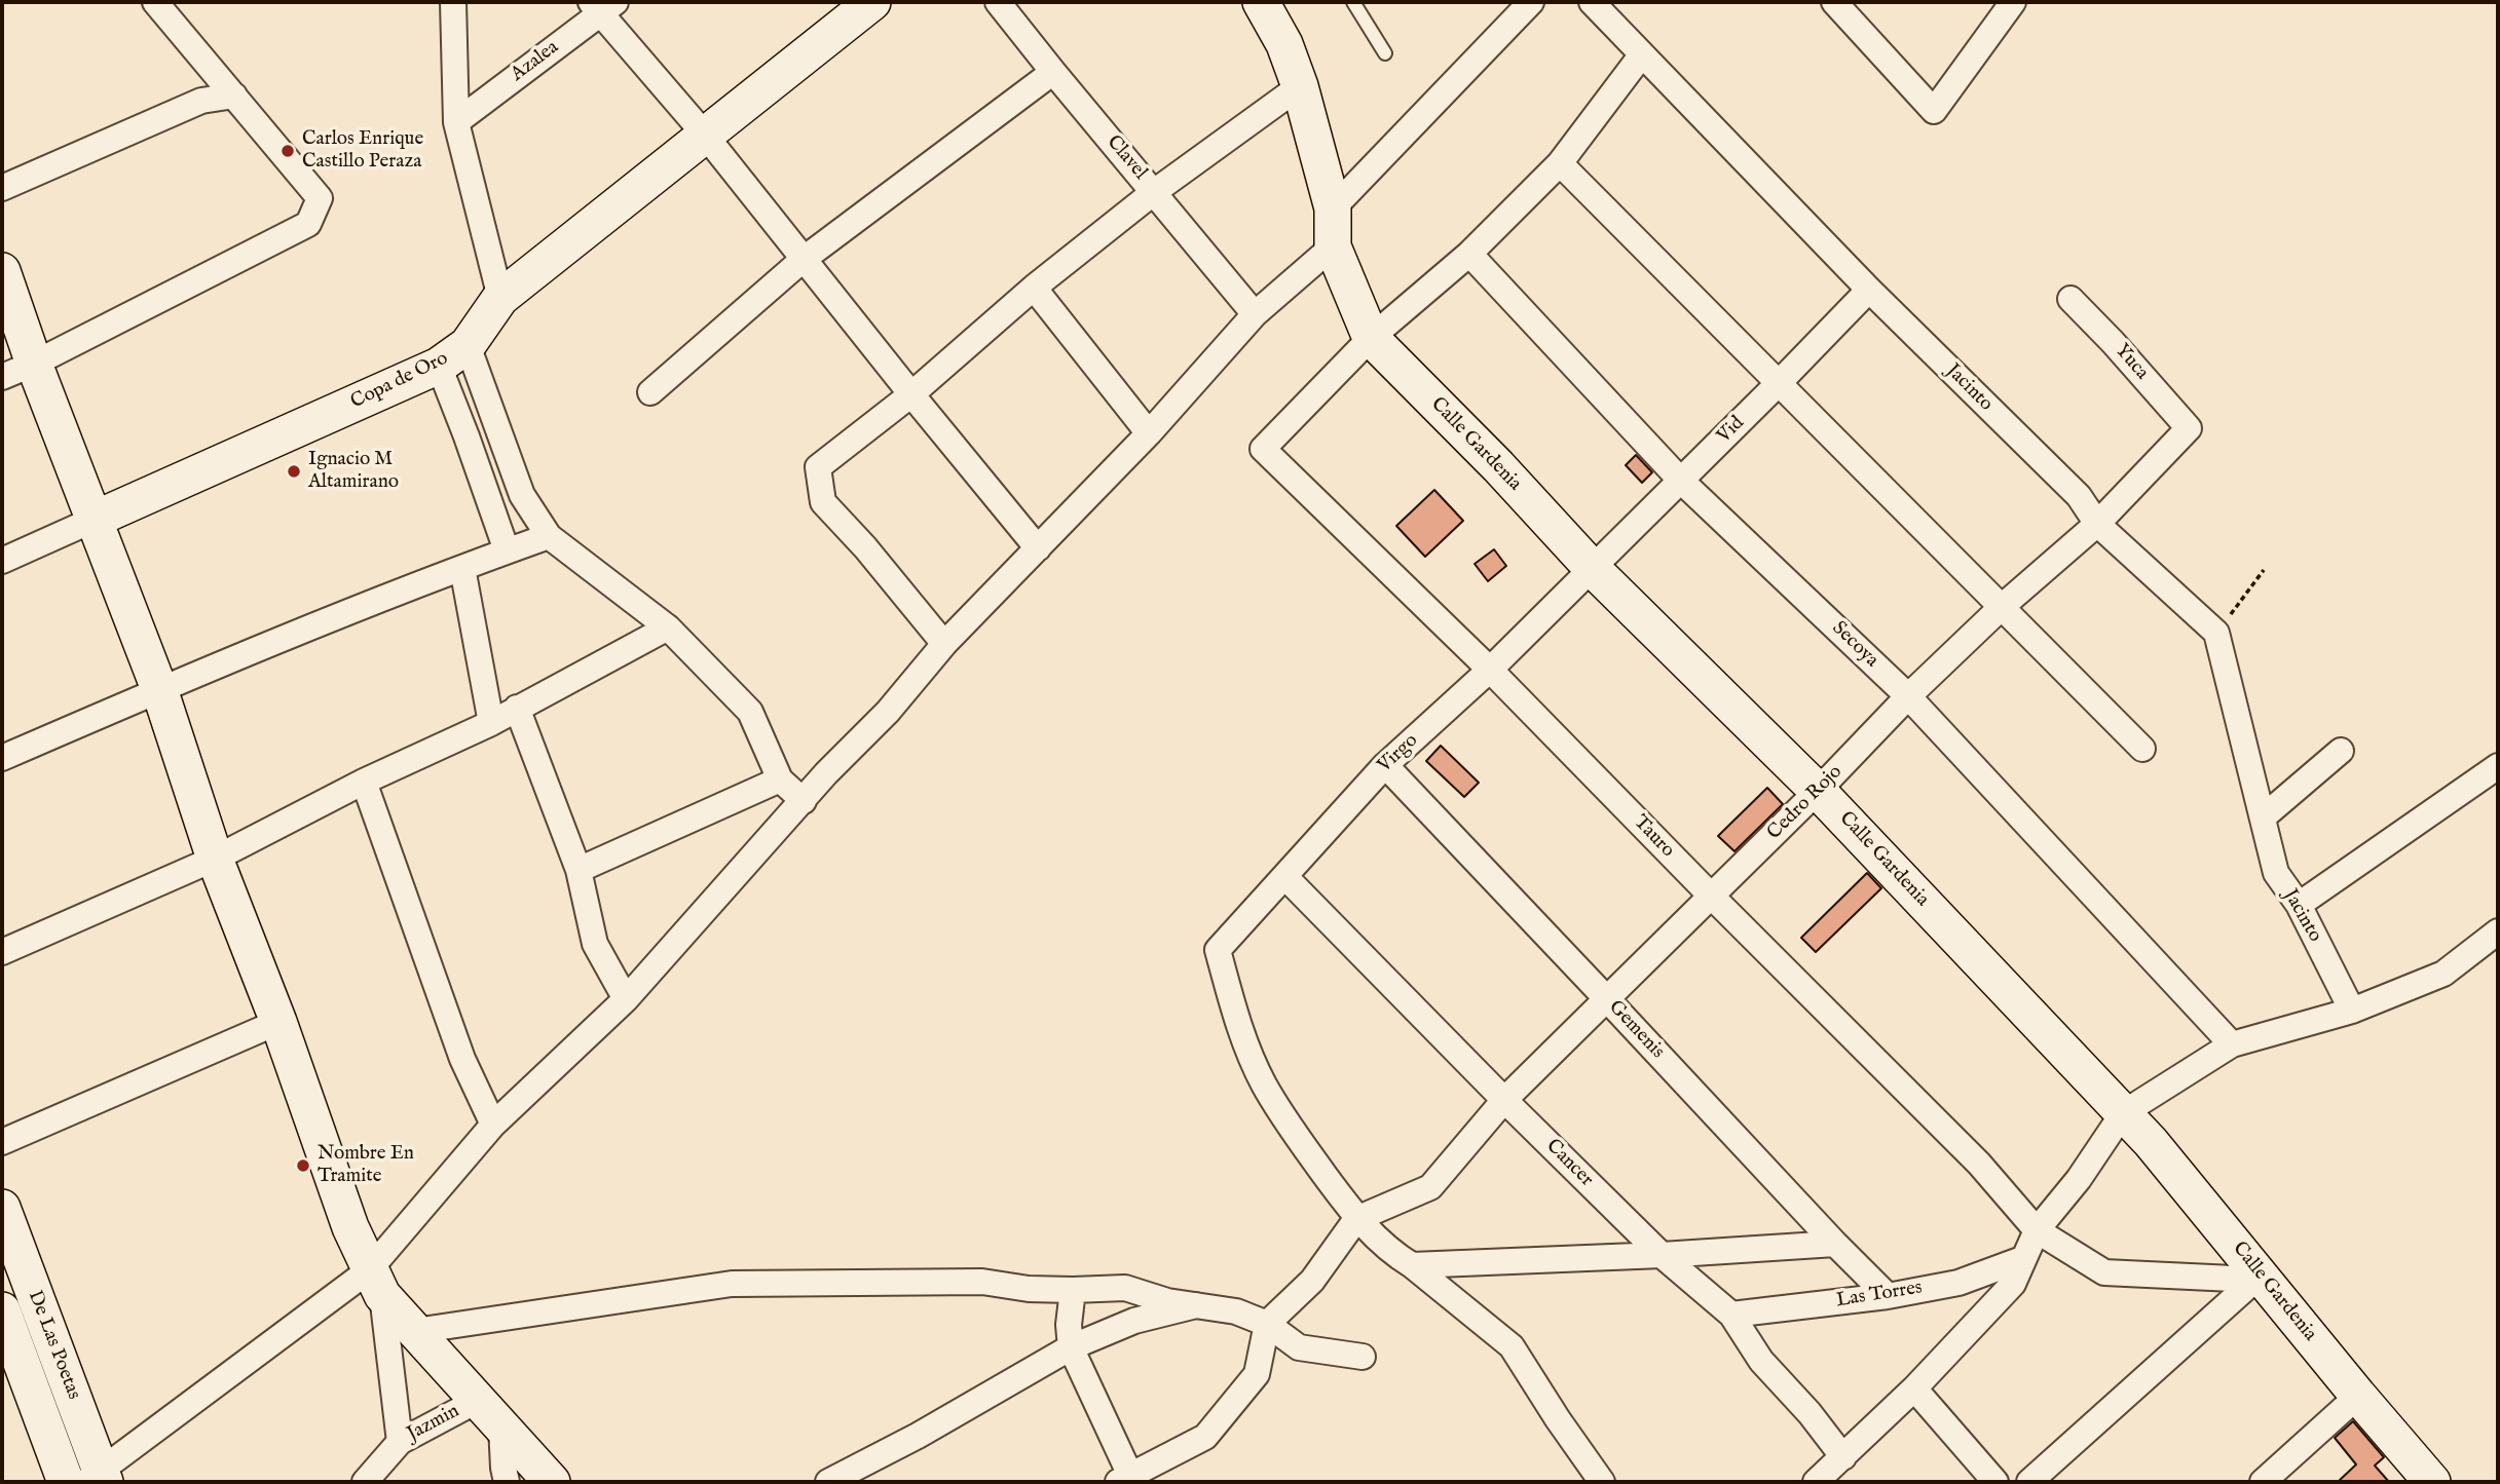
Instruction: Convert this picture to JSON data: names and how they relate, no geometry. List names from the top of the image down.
{
  "streets": {
    "street": [
      "Azalea",
      "Clavel",
      "Yuca",
      "Copa de Oro",
      "Jacinto",
      "Vid",
      "Calle Gardenia",
      "Secoya",
      "Virgo",
      "Cedro Rojo",
      "Tauro",
      "Gemenis",
      "Cancer",
      "Las Torres",
      "De Las Poetas",
      "Jazmin"
    ]
  },
  "crossings": [
    ["Yuca", "Cedro Rojo"],
    ["Jacinto", "Vid"],
    ["Jacinto", "Cedro Rojo"],
    ["Vid", "Calle Gardenia"],
    ["Vid", "Secoya"],
    ["Vid", "Virgo"],
    ["Calle Gardenia", "Virgo"],
    ["Calle Gardenia", "Cedro Rojo"],
    ["Calle Gardenia", "Tauro"],
    ["Secoya", "Cedro Rojo"],
    ["Virgo", "Cedro Rojo"],
    ["Virgo", "Tauro"],
    ["Virgo", "Gemenis"],
    ["Virgo", "Cancer"],
    ["Cedro Rojo", "Tauro"],
    ["Cedro Rojo", "Gemenis"],
    ["Cedro Rojo", "Cancer"],
    ["Gemenis", "Las Torres"],
    ["Cancer", "Las Torres"]
  ],
  "places": ["Carlos Enrique Castillo Peraza", "Ignacio M Altamirano", "Nombre En Tramite"]
}
